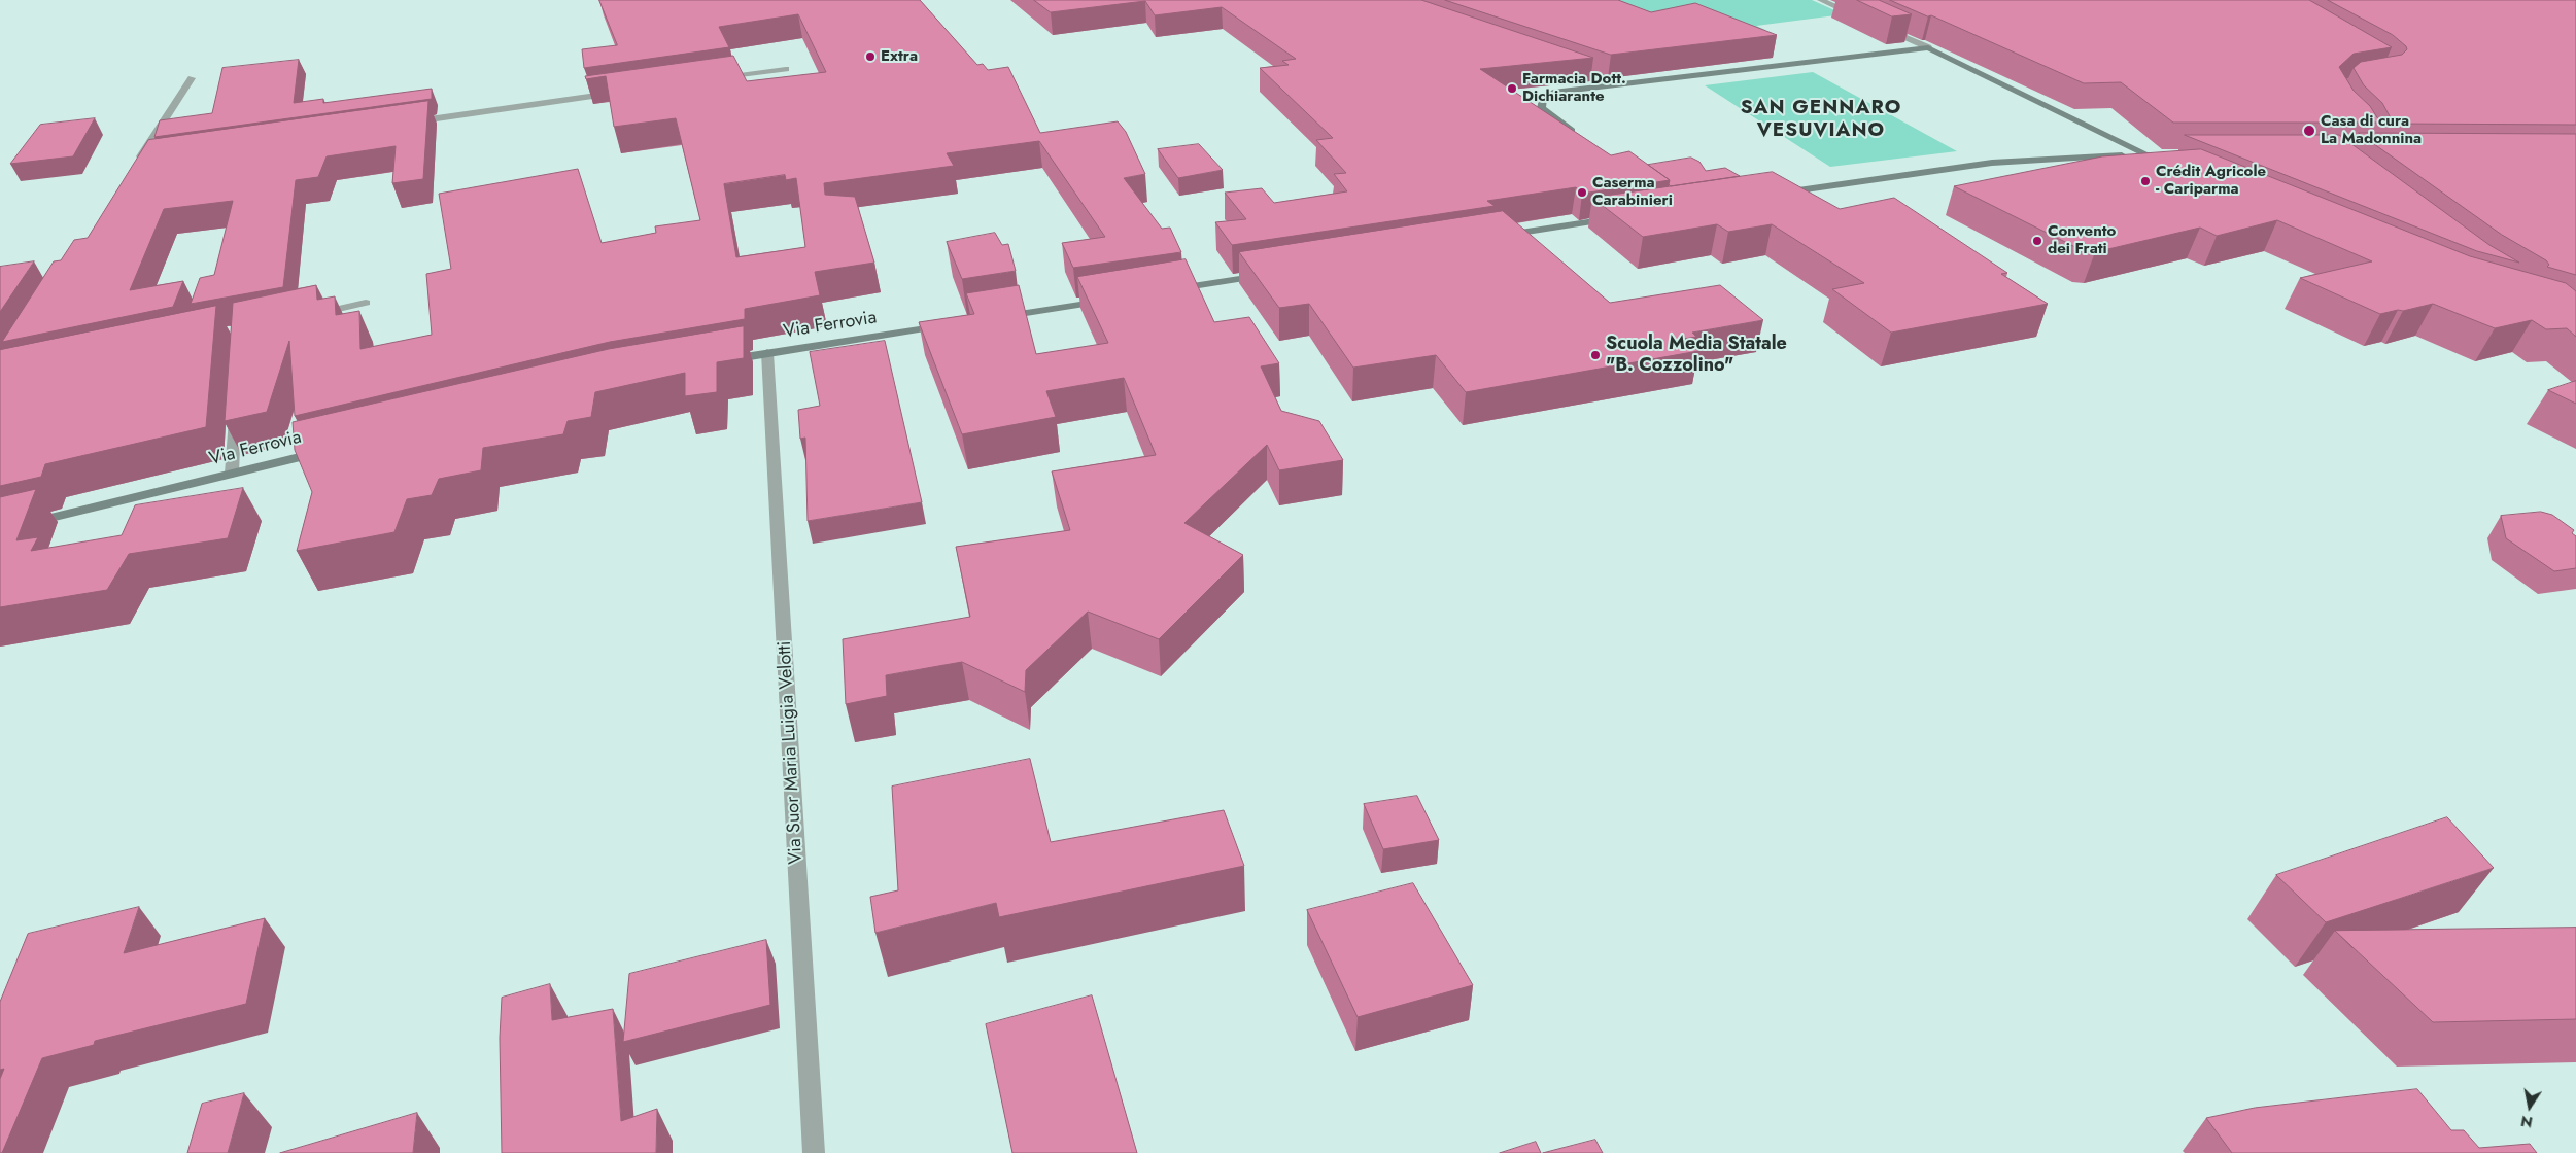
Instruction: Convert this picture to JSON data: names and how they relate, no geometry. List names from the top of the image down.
{
  "streets": {
    "main road": ["Via Ferrovia"],
    "street": ["Via Suor Maria Luigia Velotti"]
  },
  "crossings": [
    ["Via Ferrovia", "Via Suor Maria Luigia Velotti"]
  ],
  "districts": ["SAN GENNARO VESUVIANO"],
  "places": [
    "Extra",
    "Farmacia Dott. Dichiarante",
    "Casa di cura La Madonnina",
    "Crédit Agricole - Cariparma",
    "Caserma Carabinieri",
    "Convento dei Frati",
    "Scuola Media Statale \"B. Cozzolino\""
  ],
  "north": "bottom"
}
